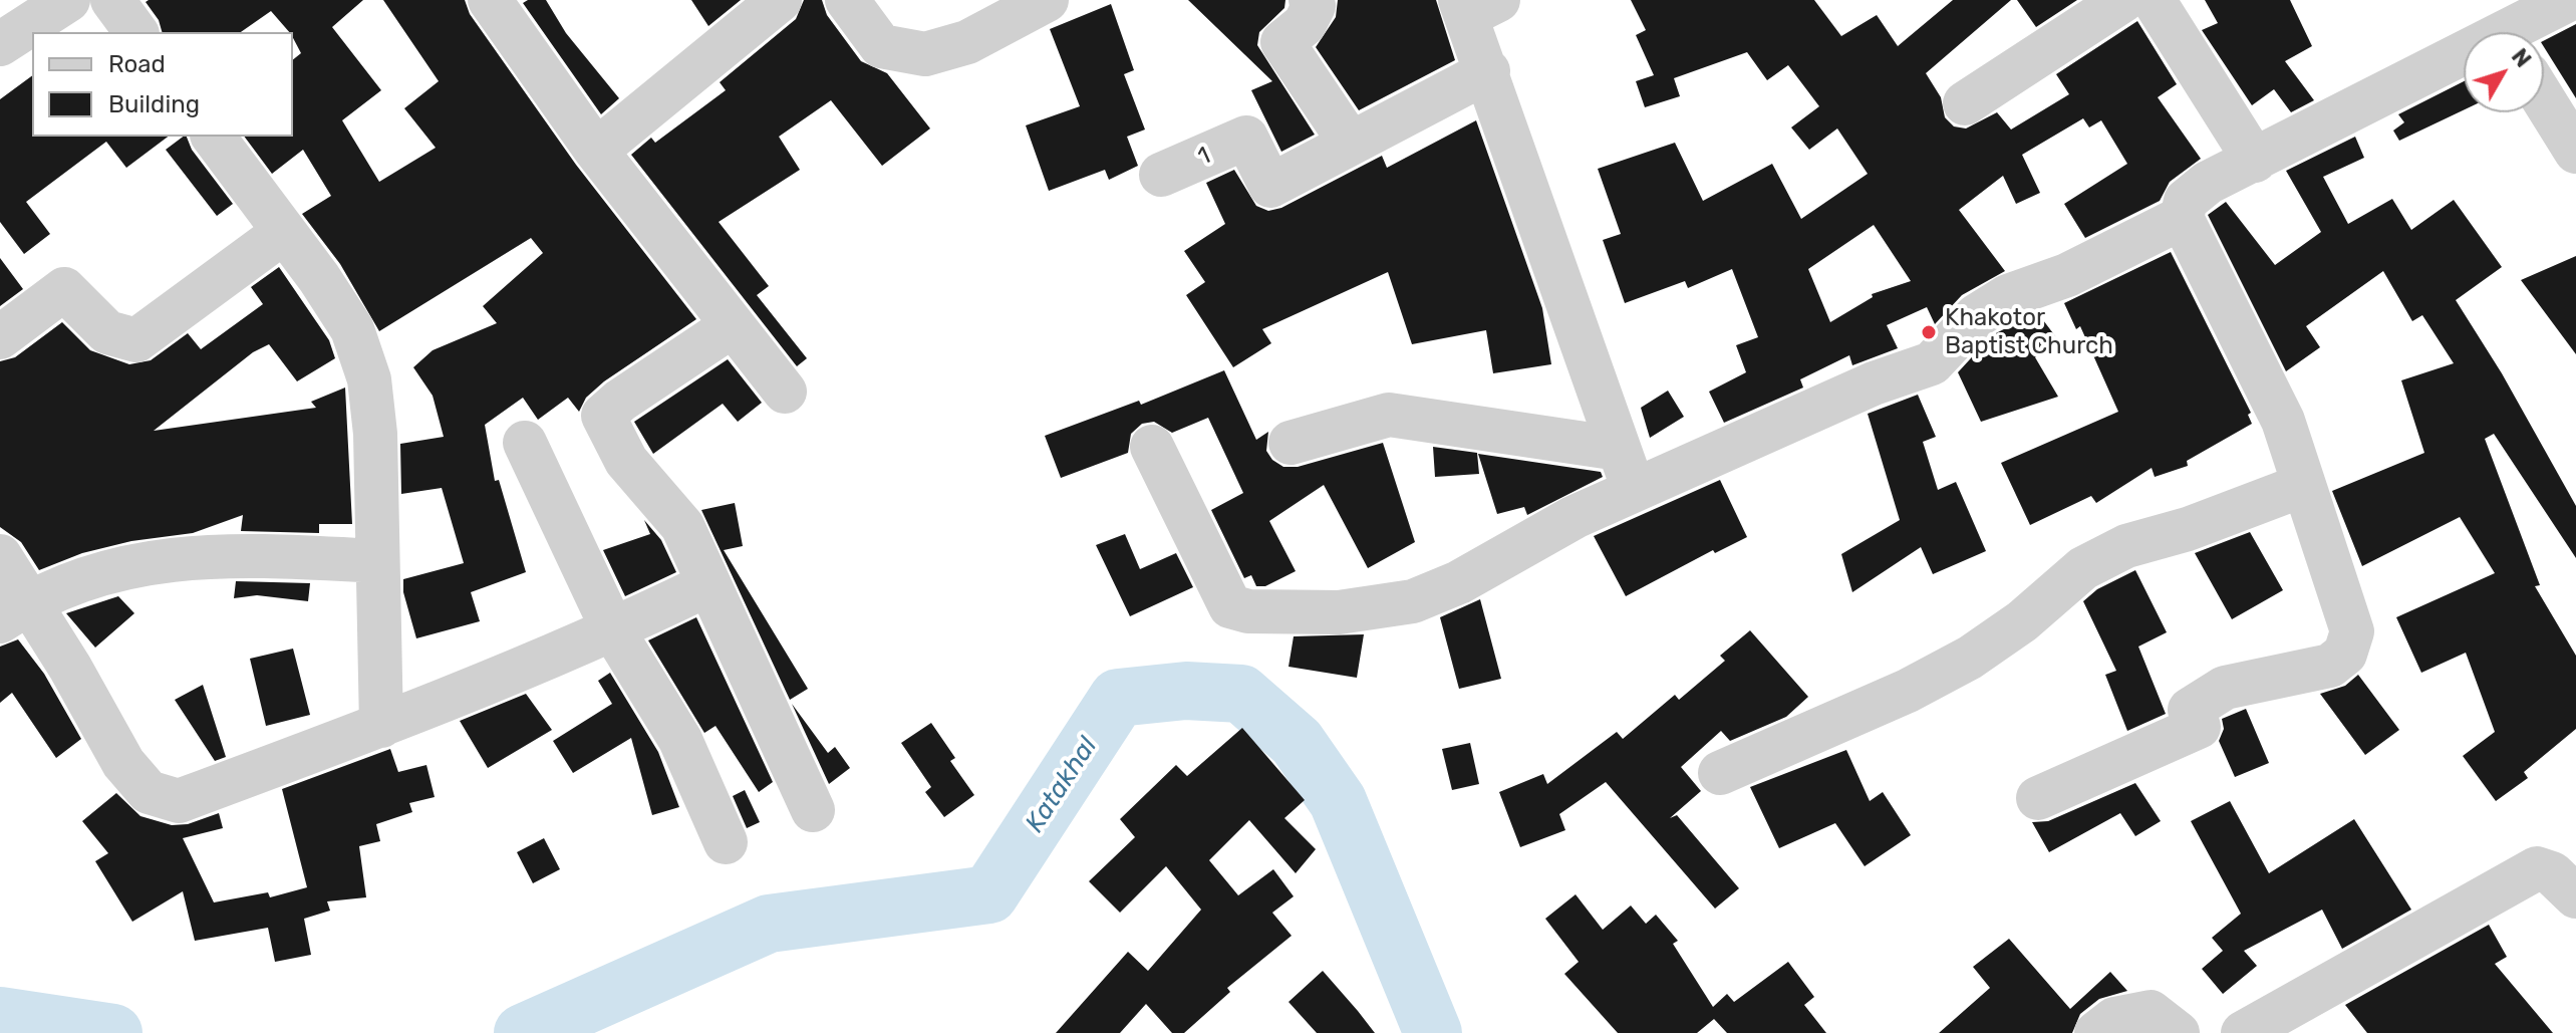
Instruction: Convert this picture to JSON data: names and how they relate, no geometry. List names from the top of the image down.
{
  "streets": {
    "street": ["1"]
  },
  "water": ["Katakhal"],
  "places": ["Khakotor Baptist Church"],
  "legend": ["Road", "Building"],
  "north": "top right"
}
